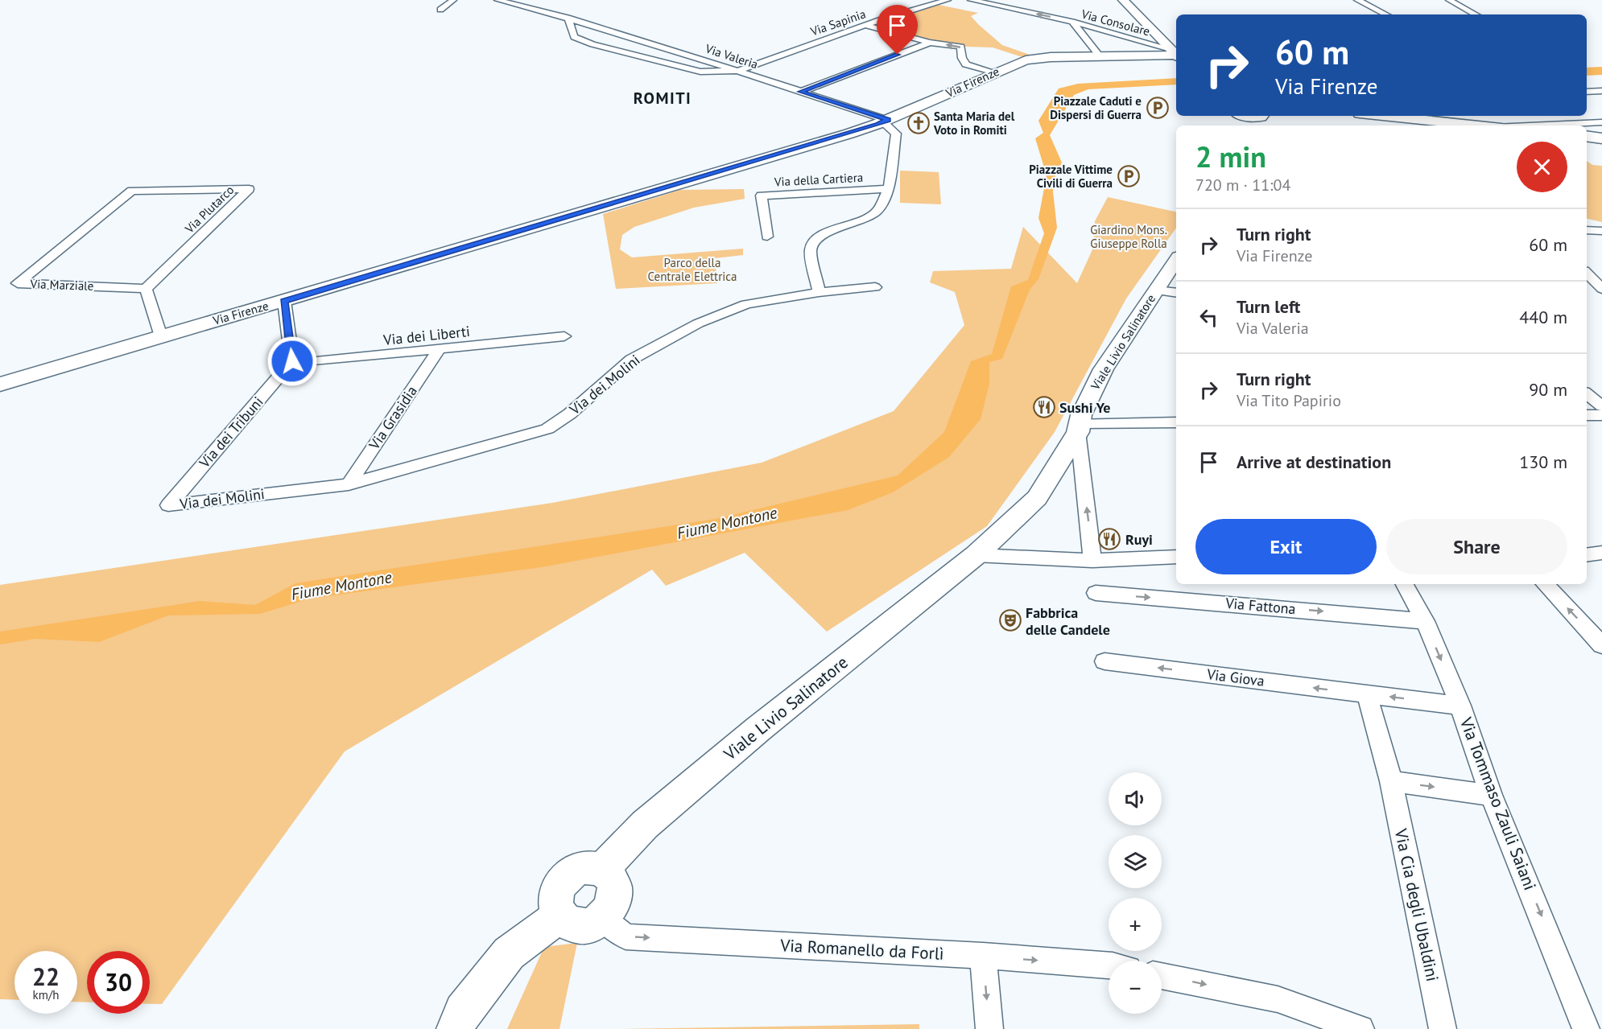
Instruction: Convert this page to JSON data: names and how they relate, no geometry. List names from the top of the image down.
{
  "streets": {
    "main road": ["Via Firenze", "Viale Livio Salinatore"],
    "street": [
      "Via Sapinia",
      "Via Consolare",
      "Via Valeria",
      "Via della Cartiera",
      "Via Plutarco",
      "Via Marziale",
      "Via dei Liberti",
      "Via dei Molini",
      "Via Grasidia",
      "Via dei Tribuni",
      "Via Fattona",
      "Via Giova",
      "Via Tommaso Zauli Saiani",
      "Via Cia degli Ubaldini",
      "Via Romanello da Forlì"
    ]
  },
  "crossings": [
    ["Via Sapinia", "Via Valeria"],
    ["Via Consolare", "Via Firenze"],
    ["Via Valeria", "Via Firenze"],
    ["Via Plutarco", "Via Marziale"],
    ["Via dei Liberti", "Via Grasidia"],
    ["Via dei Liberti", "Via dei Tribuni"],
    ["Viale Livio Salinatore", "Via Romanello da Forlì"],
    ["Via dei Molini", "Via Grasidia"],
    ["Via dei Molini", "Via dei Tribuni"],
    ["Via Fattona", "Via Tommaso Zauli Saiani"],
    ["Via Giova", "Via Tommaso Zauli Saiani"],
    ["Via Giova", "Via Cia degli Ubaldini"]
  ],
  "one_way": [
    "Via Consolare",
    "Via Fattona",
    "Via Tommaso Zauli Saiani",
    "Via Romanello da Forlì"
  ],
  "districts": ["ROMITI"],
  "water": ["Fiume Montone"],
  "parks": ["Giardino Mons. Giuseppe Rolla", "Parco della Centrale Elettrica"],
  "places": {
    "parking": ["Piazzale Caduti e Dispersi di Guerra", "Piazzale Vittime Civili di Guerra"],
    "church": ["Santa Maria del Voto in Romiti"],
    "restaurant": ["Sushi Ye", "Ruyi"],
    "theatre": ["Fabbrica delle Candele"]
  },
  "page": {
    "turn": ["60 m", "Via Firenze"],
    "heading": ["2 min", "720 m · 11:04"],
    "list": [
      {
        "name": "Turn right",
        "note": "Via Firenze",
        "value": "60 m"
      },
      {
        "name": "Turn left",
        "note": "Via Valeria",
        "value": "440 m"
      },
      {
        "name": "Turn right",
        "note": "Via Tito Papirio",
        "value": "90 m"
      },
      {
        "name": "Arrive at destination",
        "value": "130 m"
      }
    ],
    "buttons": ["Exit", "Share"],
    "map_buttons": ["+", "−"],
    "speed": "22 km/h",
    "limit": "30"
  }
}
